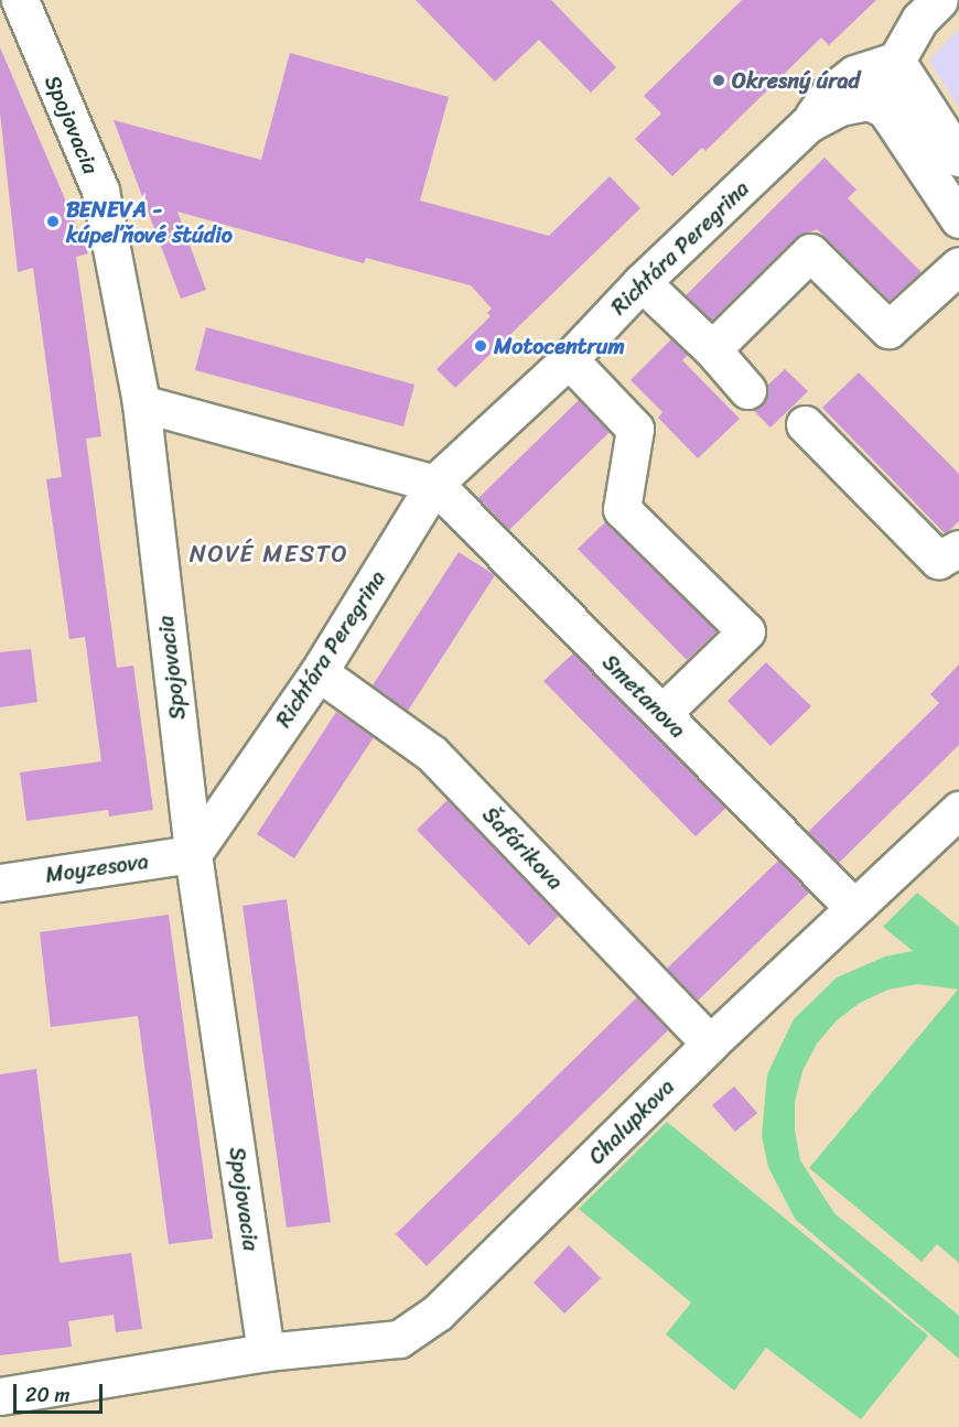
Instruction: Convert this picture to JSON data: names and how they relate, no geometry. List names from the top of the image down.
{
  "streets": {
    "street": [
      "Spojovacia",
      "Richtára Peregrina",
      "Smetanova",
      "Šafárikova",
      "Moyzesova",
      "Chalupkova"
    ]
  },
  "crossings": [
    ["Spojovacia", "Richtára Peregrina"],
    ["Spojovacia", "Moyzesova"],
    ["Spojovacia", "Chalupkova"],
    ["Richtára Peregrina", "Smetanova"],
    ["Richtára Peregrina", "Šafárikova"],
    ["Richtára Peregrina", "Moyzesova"],
    ["Smetanova", "Chalupkova"],
    ["Šafárikova", "Chalupkova"]
  ],
  "districts": ["NOVÉ MESTO"],
  "places": ["Okresný úrad", "BENEVA - kúpeľňové štúdio", "Motocentrum"],
  "scale_bar": "20 m"
}
